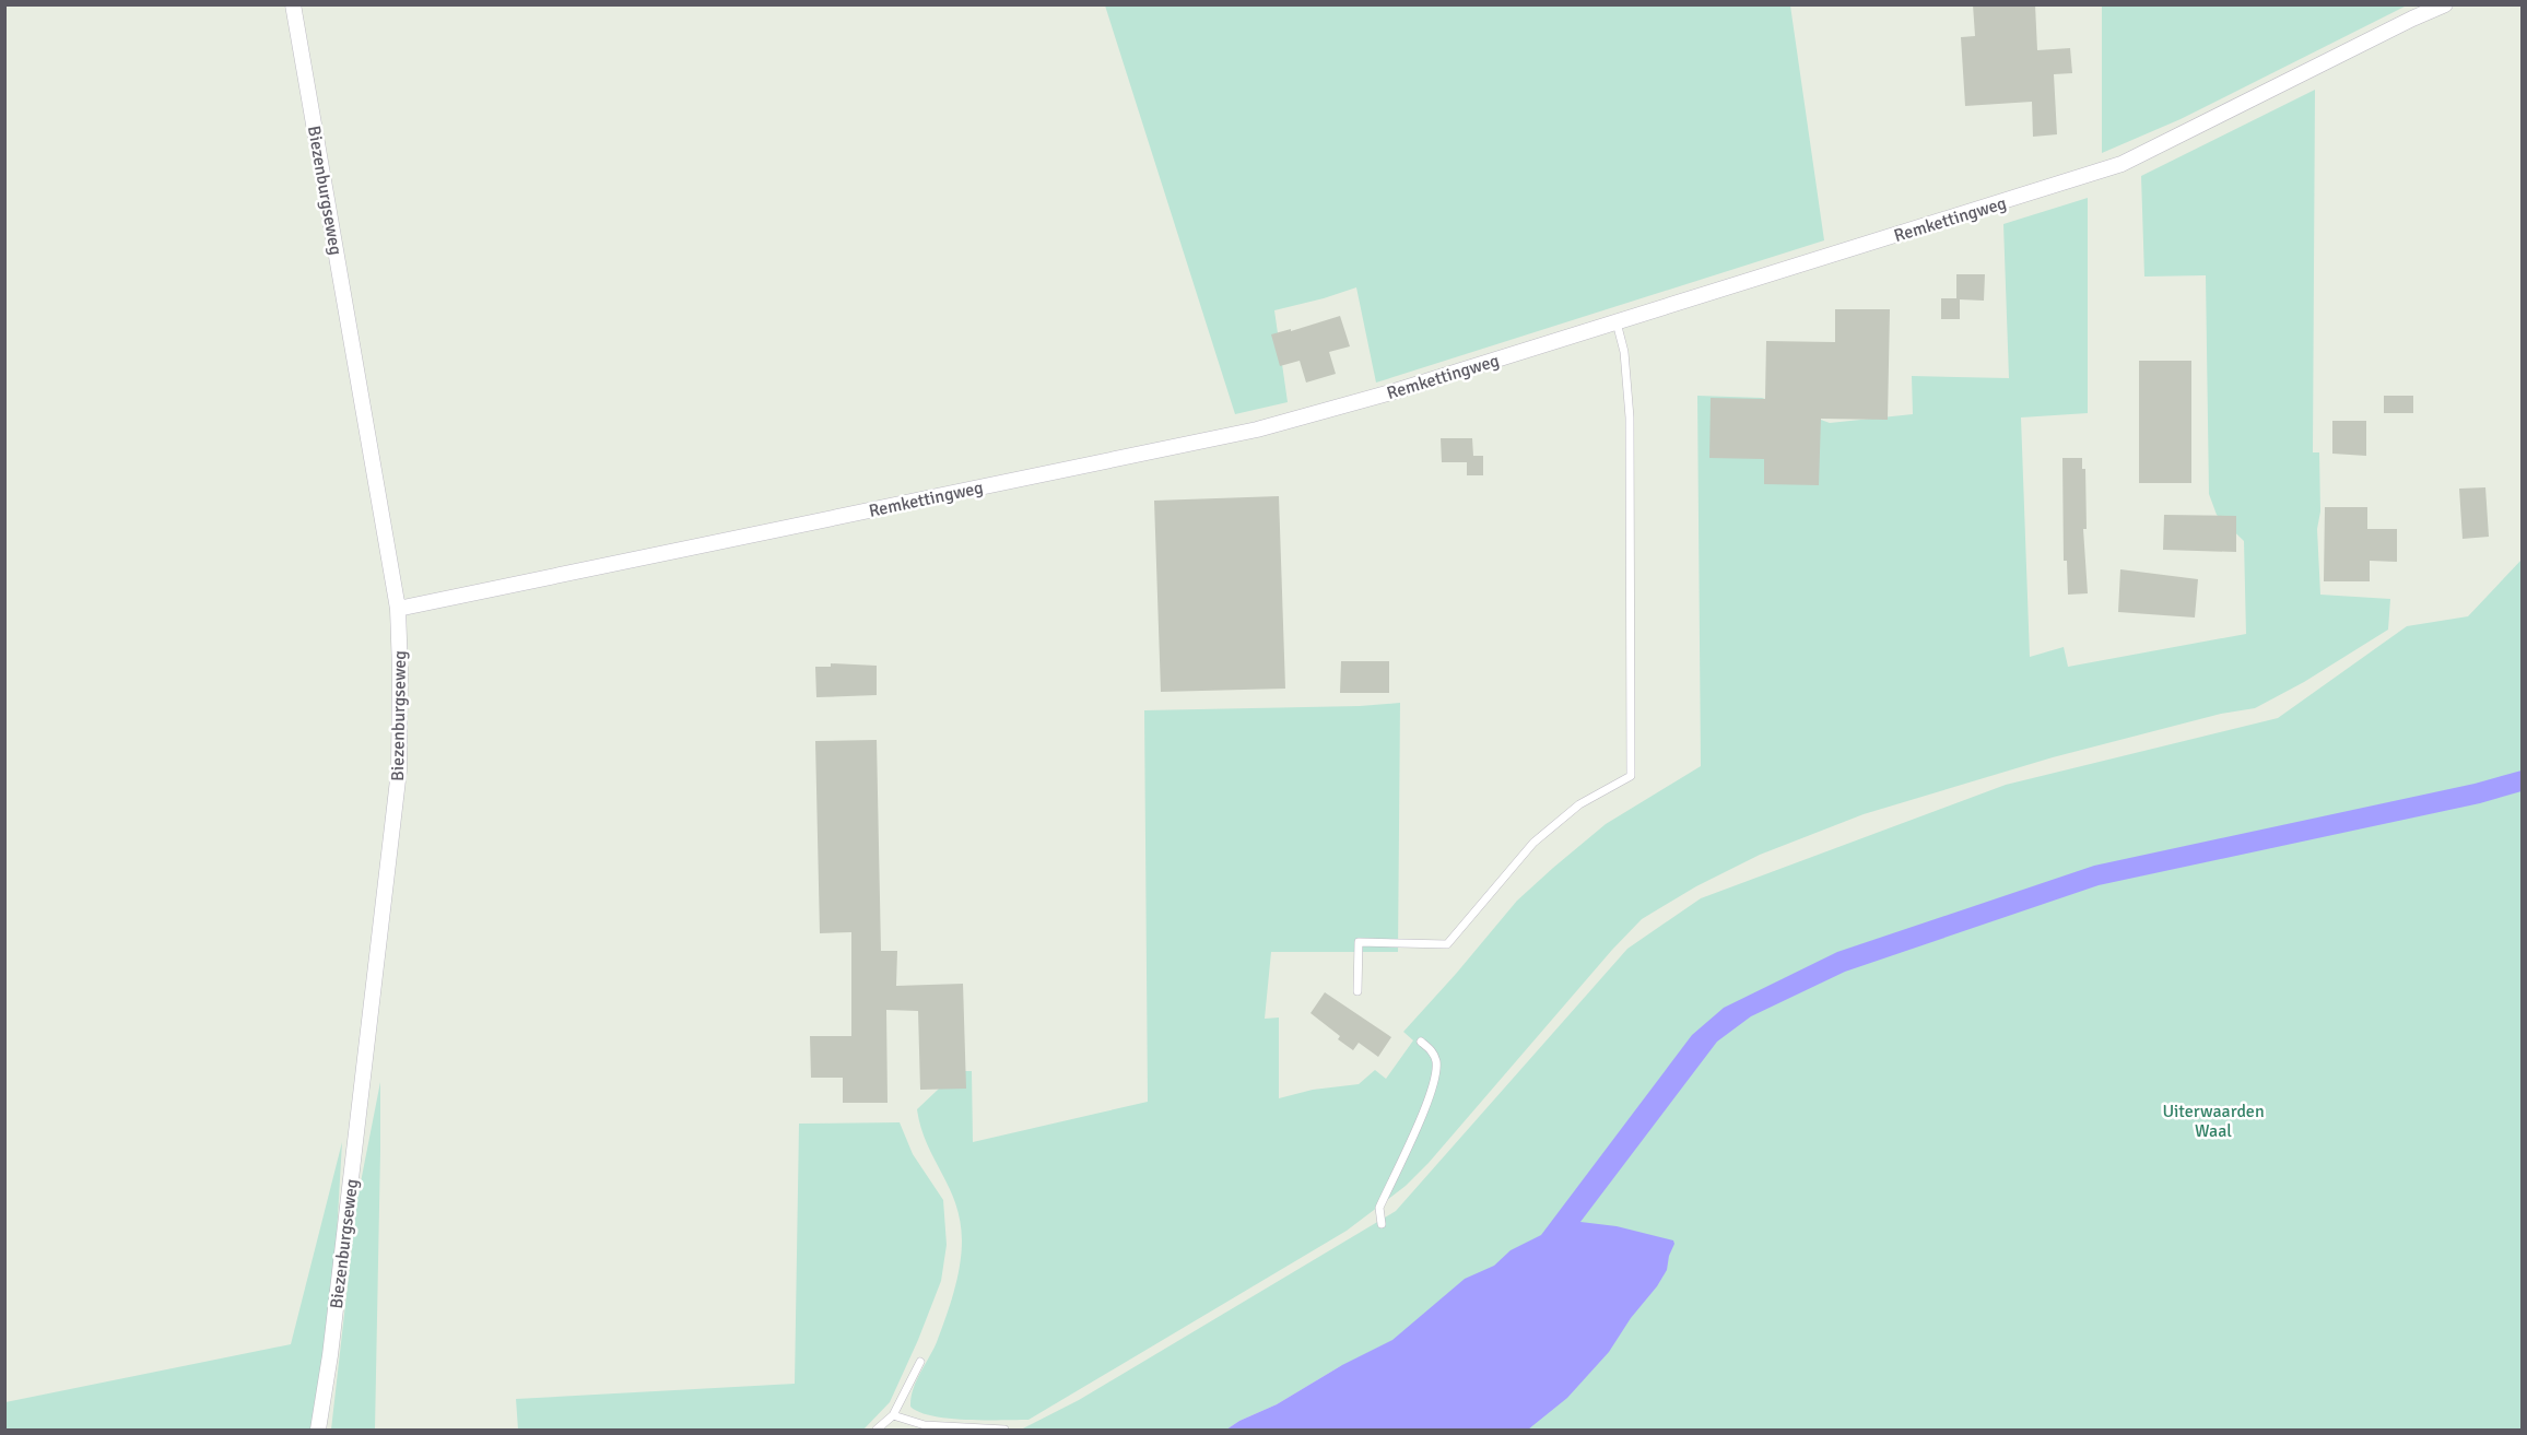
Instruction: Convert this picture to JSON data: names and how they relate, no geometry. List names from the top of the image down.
{
  "streets": {
    "street": ["Biezenburgseweg", "Remkettingweg"]
  },
  "crossings": [
    ["Biezenburgseweg", "Remkettingweg"]
  ],
  "parks": ["Uiterwaarden Waal"]
}
